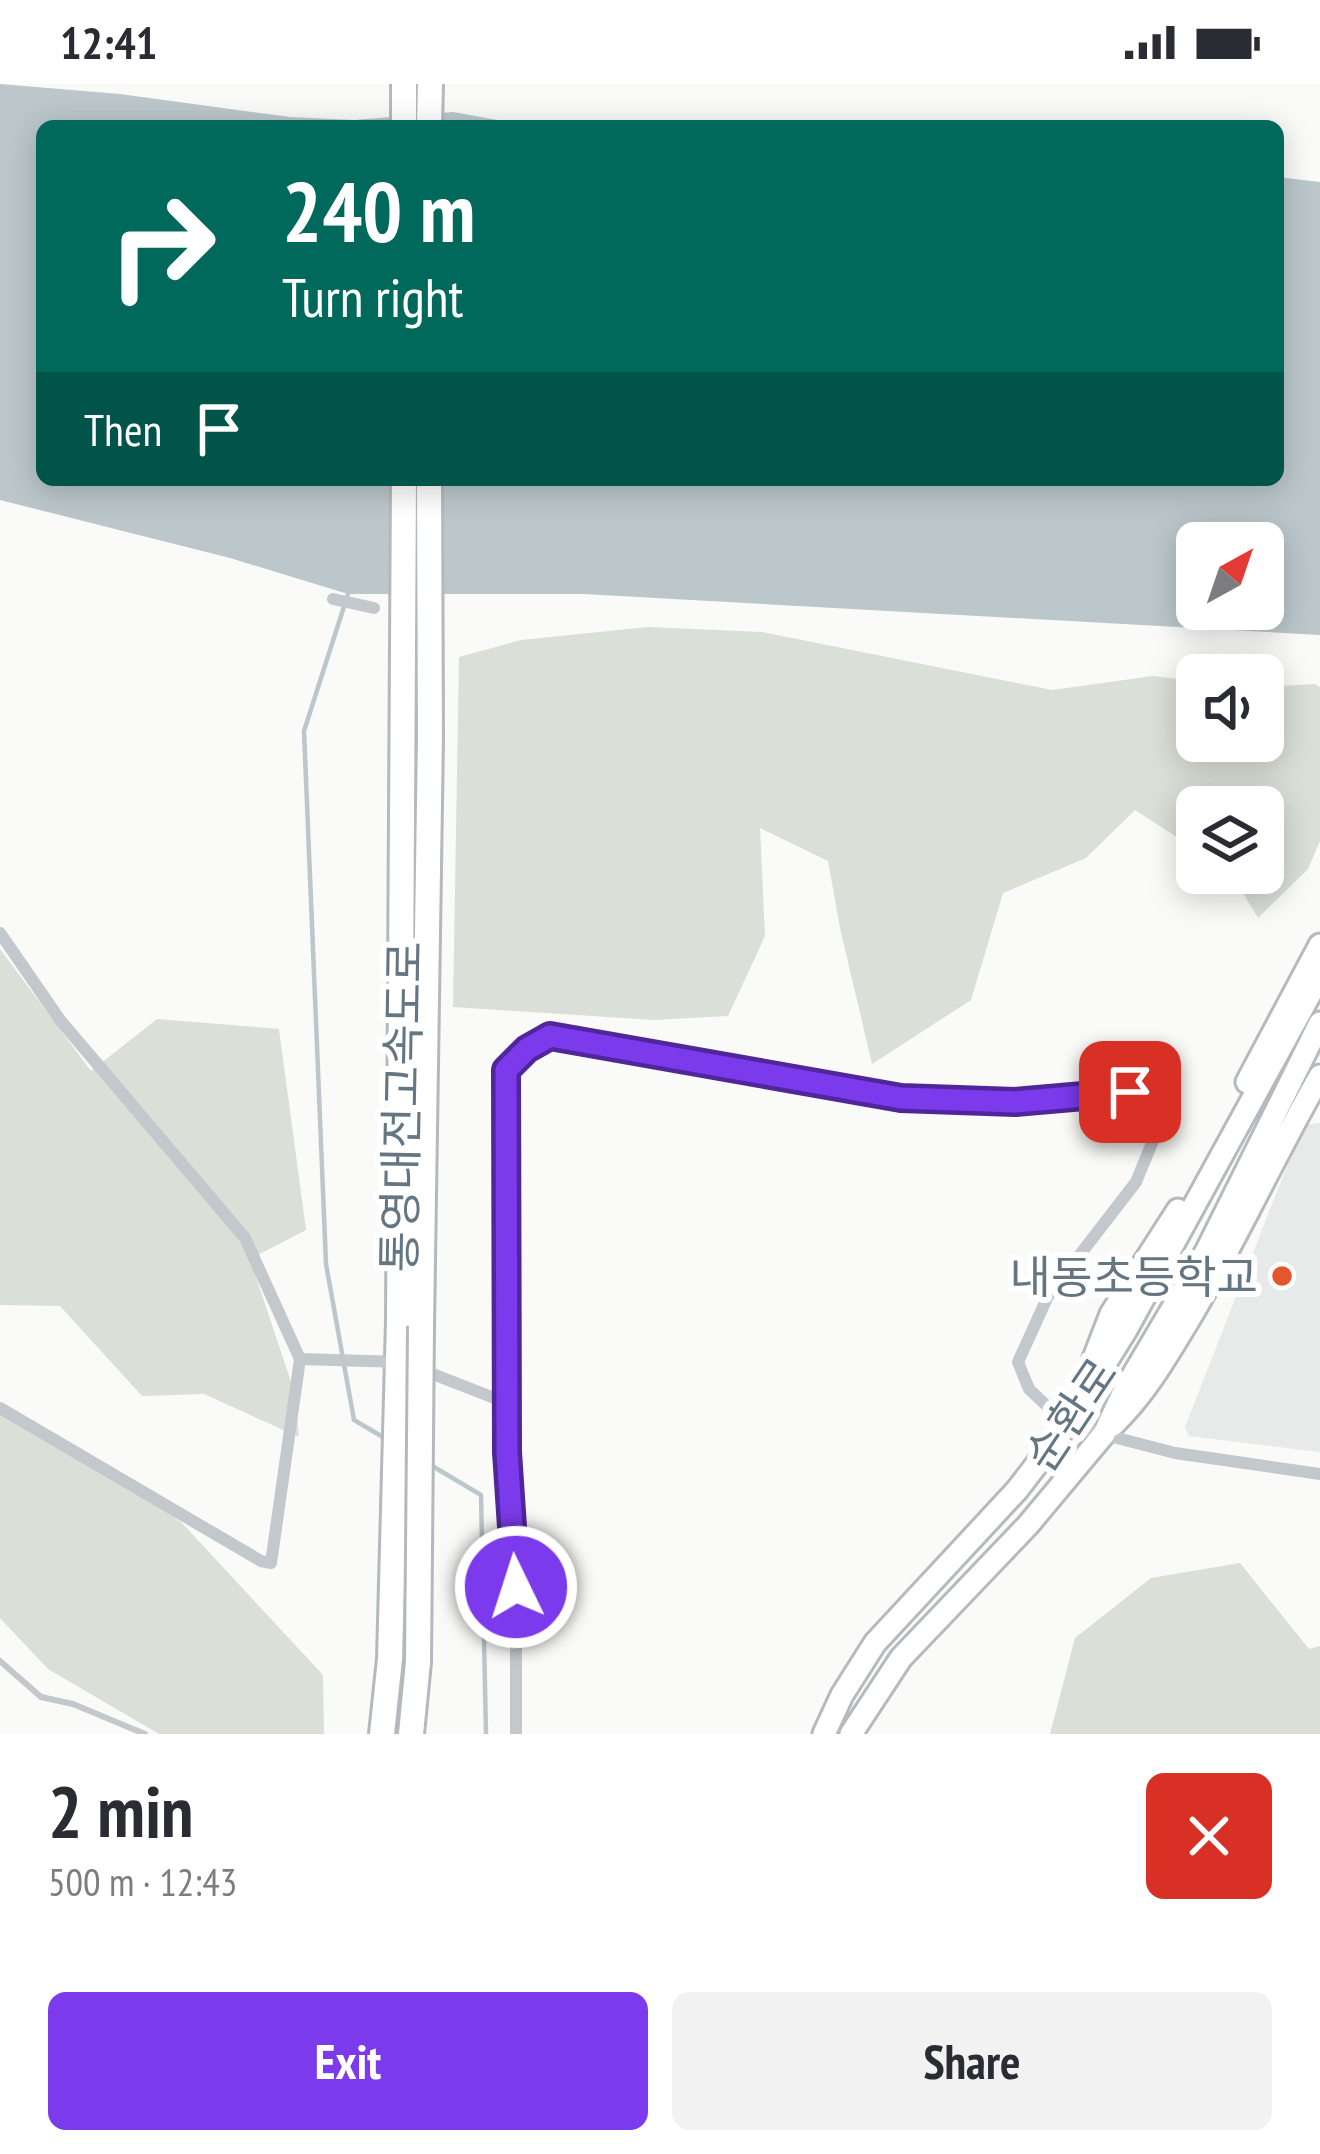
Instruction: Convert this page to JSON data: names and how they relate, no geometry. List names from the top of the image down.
{
  "streets": {
    "highway": ["통영대전고속도로"],
    "main road": ["순환로"]
  },
  "places": ["내동초등학교"],
  "north": "top right",
  "page": {
    "status": "12:41",
    "turn": ["240 m", "Turn right"],
    "then": "Then",
    "heading": ["2 min", "500 m · 12:43"],
    "buttons": ["Exit", "Share"]
  }
}
